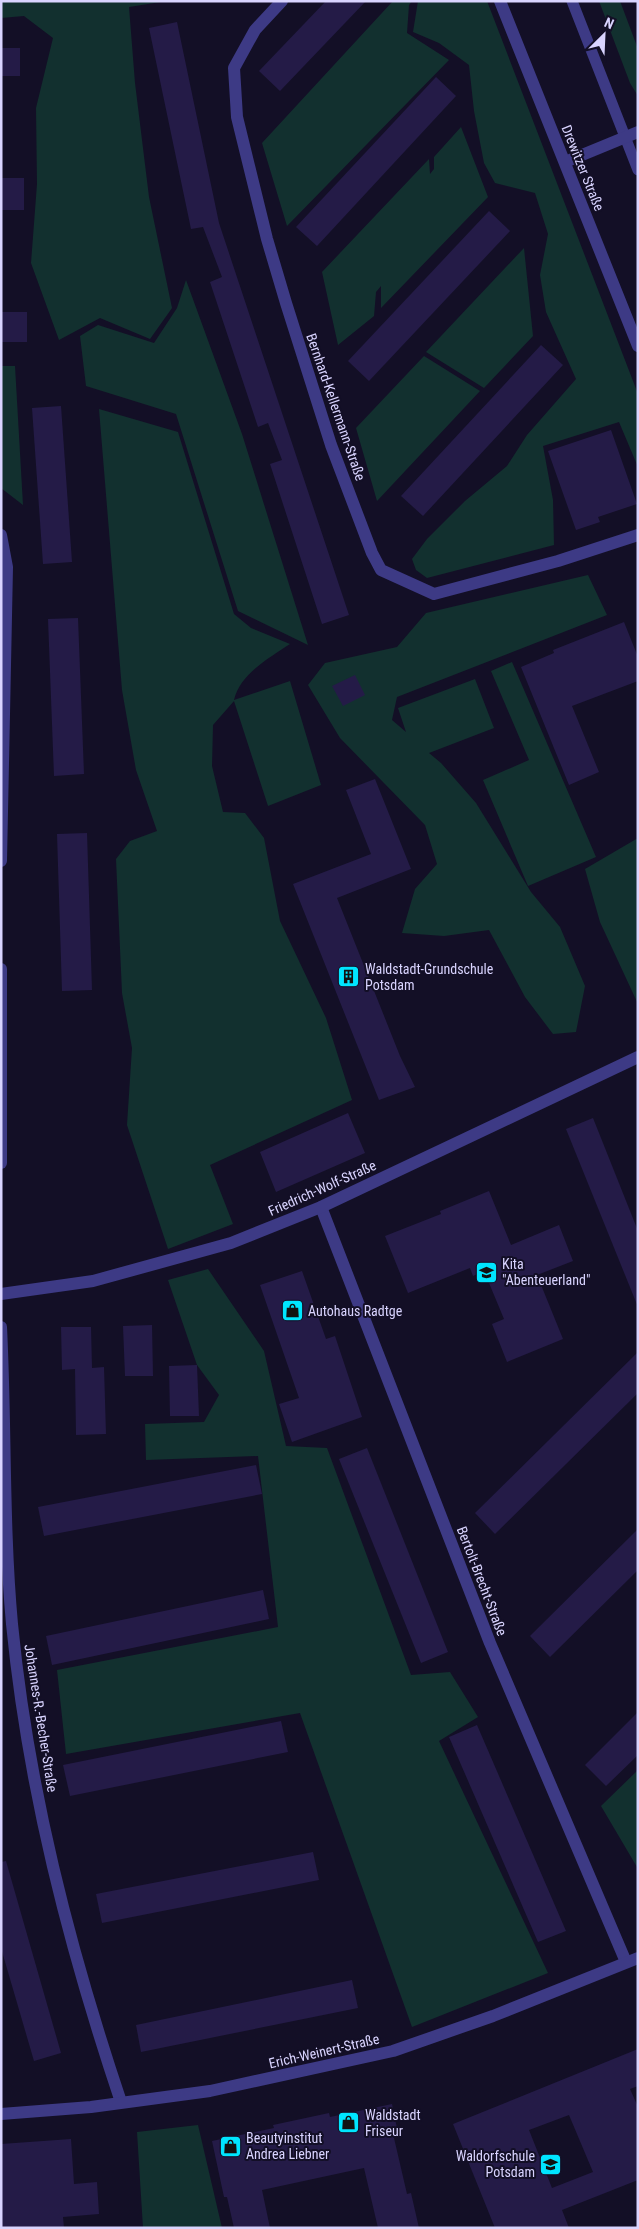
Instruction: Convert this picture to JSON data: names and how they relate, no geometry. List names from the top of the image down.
{
  "streets": {
    "street": [
      "Drewitzer Straße",
      "Bernhard-Kellermann-Straße",
      "Friedrich-Wolf-Straße",
      "Bertolt-Brecht-Straße",
      "Johannes-R.-Becher-Straße",
      "Erich-Weinert-Straße"
    ]
  },
  "crossings": [
    ["Friedrich-Wolf-Straße", "Bertolt-Brecht-Straße"],
    ["Bertolt-Brecht-Straße", "Erich-Weinert-Straße"],
    ["Johannes-R.-Becher-Straße", "Erich-Weinert-Straße"]
  ],
  "places": {
    "building": ["Waldstadt-Grundschule Potsdam"],
    "school or university": ["Kita \"Abenteuerland\"", "Waldorfschule Potsdam"],
    "shop": ["Autohaus Radtge", "Waldstadt Friseur", "Beautyinstitut Andrea Liebner"]
  },
  "north": "top right"
}
